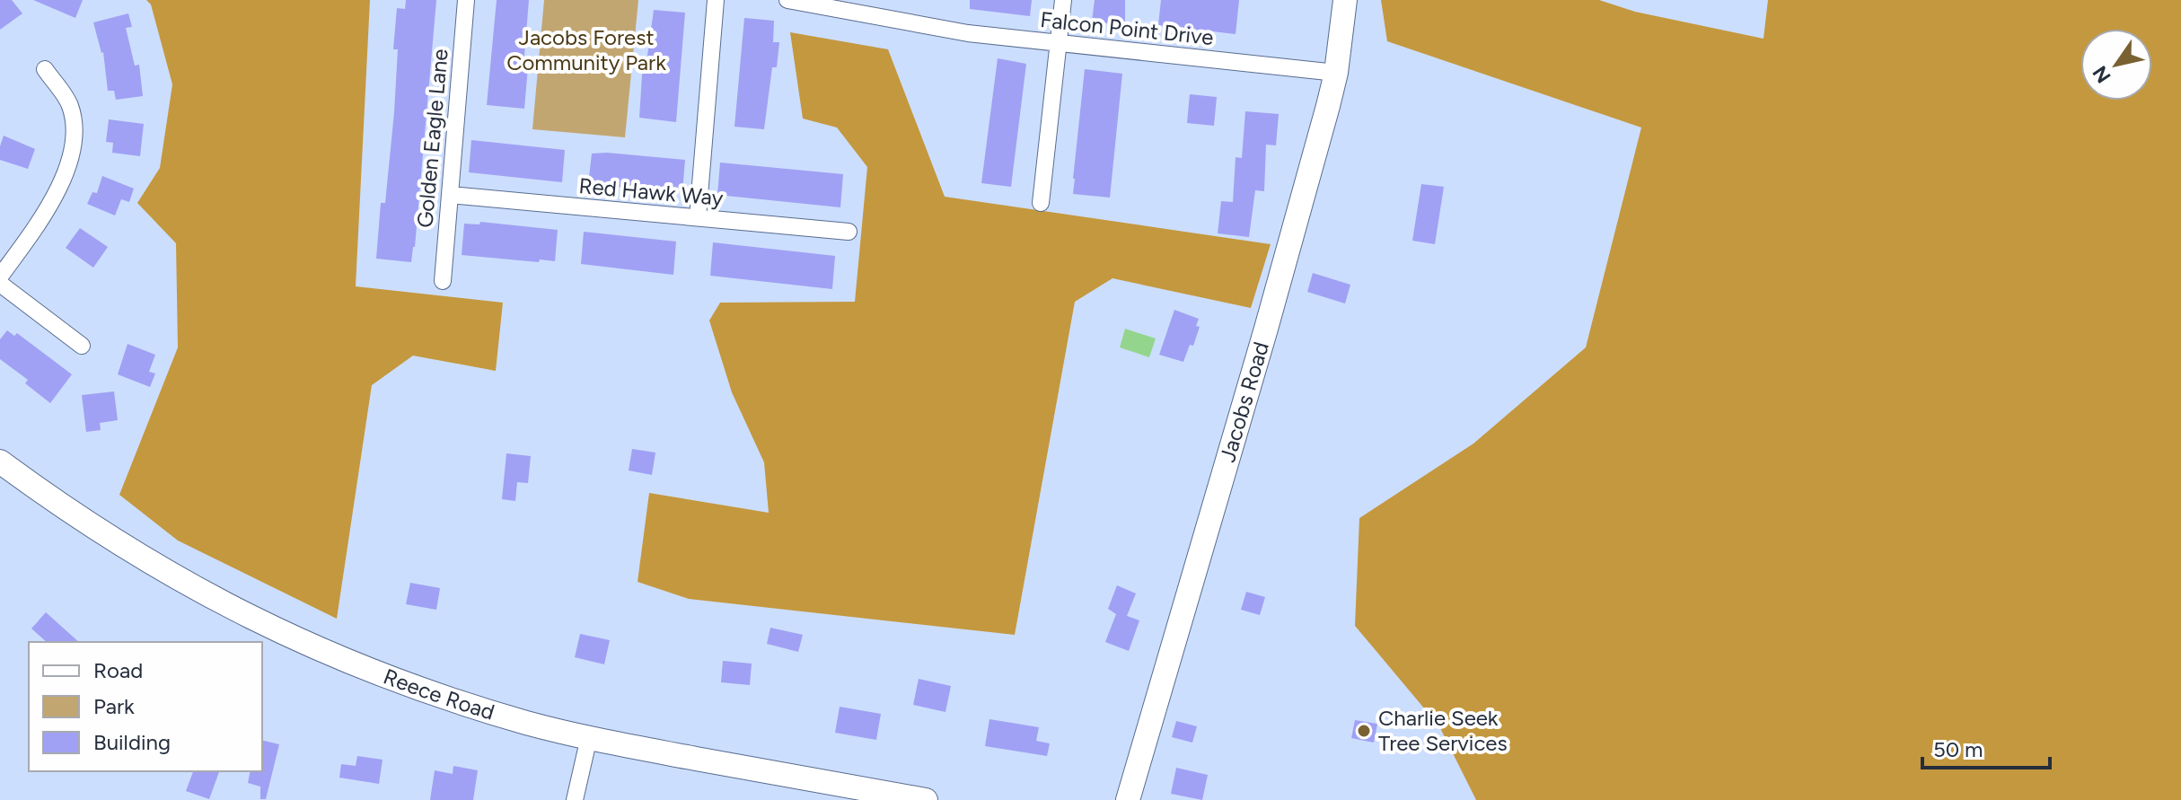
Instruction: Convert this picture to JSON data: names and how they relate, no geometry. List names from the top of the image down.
{
  "streets": {
    "main road": ["Jacobs Road", "Reece Road"],
    "street": ["Falcon Point Drive", "Golden Eagle Lane", "Red Hawk Way"]
  },
  "crossings": [
    ["Falcon Point Drive", "Jacobs Road"],
    ["Golden Eagle Lane", "Red Hawk Way"]
  ],
  "parks": ["Jacobs Forest Community Park"],
  "places": ["Charlie Seek Tree Services"],
  "legend": ["Road", "Park", "Building"],
  "scale_bar": "50 m",
  "north": "bottom left"
}
